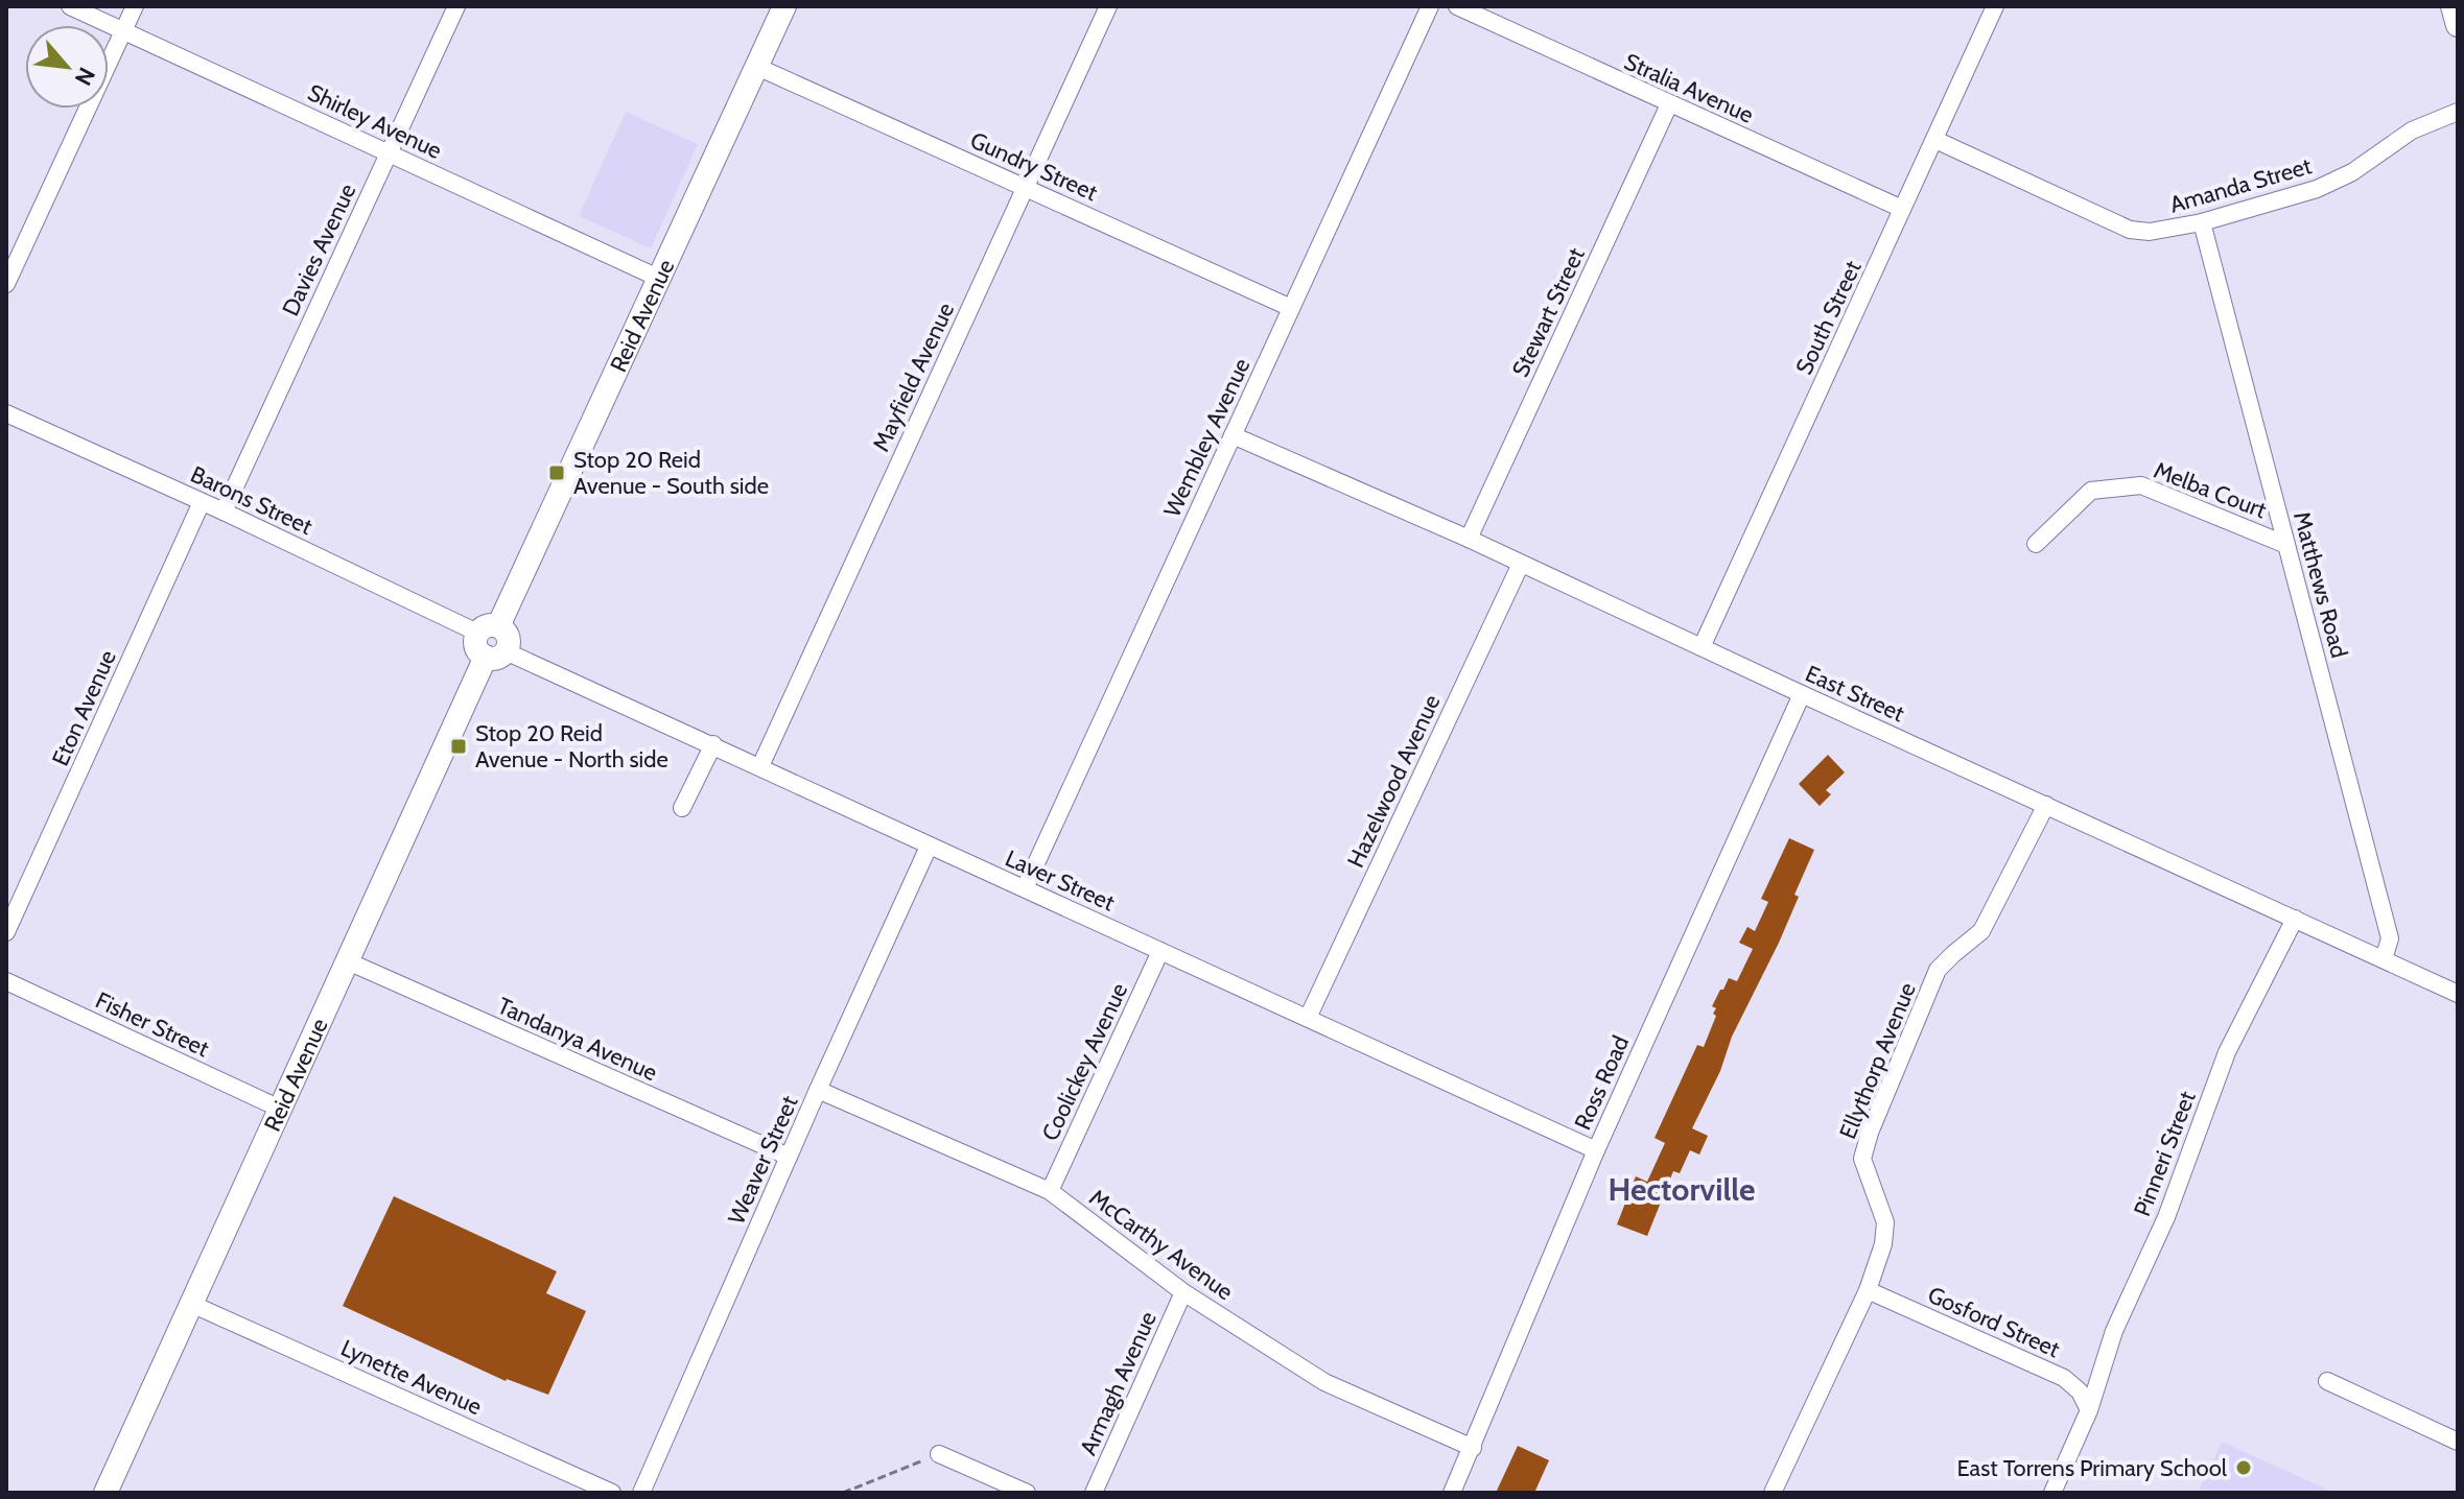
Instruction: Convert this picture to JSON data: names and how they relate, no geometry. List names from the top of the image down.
{
  "streets": {
    "street": [
      "Stralia Avenue",
      "Shirley Avenue",
      "Gundry Street",
      "Amanda Street",
      "Davies Avenue",
      "Stewart Street",
      "Reid Avenue",
      "South Street",
      "Mayfield Avenue",
      "Wembley Avenue",
      "Melba Court",
      "Barons Street",
      "Matthews Road",
      "East Street",
      "Eton Avenue",
      "Hazelwood Avenue",
      "Laver Street",
      "Fisher Street",
      "Tandanya Avenue",
      "Ellythorp Avenue",
      "Coolickey Avenue",
      "Ross Road",
      "Pinneri Street",
      "Weaver Street",
      "McCarthy Avenue",
      "Gosford Street",
      "Lynette Avenue",
      "Armagh Avenue"
    ]
  },
  "crossings": [
    ["Stralia Avenue", "Stewart Street"],
    ["Stralia Avenue", "South Street"],
    ["Shirley Avenue", "Davies Avenue"],
    ["Shirley Avenue", "Reid Avenue"],
    ["Gundry Street", "Reid Avenue"],
    ["Gundry Street", "Mayfield Avenue"],
    ["Gundry Street", "Wembley Avenue"],
    ["Amanda Street", "South Street"],
    ["Amanda Street", "Matthews Road"],
    ["Davies Avenue", "Barons Street"],
    ["Stewart Street", "East Street"],
    ["Reid Avenue", "Barons Street"],
    ["Reid Avenue", "Laver Street"],
    ["Reid Avenue", "Fisher Street"],
    ["Reid Avenue", "Tandanya Avenue"],
    ["Reid Avenue", "Lynette Avenue"],
    ["South Street", "East Street"],
    ["Mayfield Avenue", "Laver Street"],
    ["Wembley Avenue", "East Street"],
    ["Wembley Avenue", "Laver Street"],
    ["Melba Court", "Matthews Road"],
    ["Barons Street", "Eton Avenue"],
    ["Matthews Road", "East Street"],
    ["East Street", "Hazelwood Avenue"],
    ["East Street", "Ellythorp Avenue"],
    ["East Street", "Ross Road"],
    ["East Street", "Pinneri Street"],
    ["Hazelwood Avenue", "Laver Street"],
    ["Laver Street", "Coolickey Avenue"],
    ["Laver Street", "Ross Road"],
    ["Laver Street", "Weaver Street"],
    ["Tandanya Avenue", "Weaver Street"],
    ["Ellythorp Avenue", "Gosford Street"],
    ["Coolickey Avenue", "McCarthy Avenue"],
    ["Ross Road", "McCarthy Avenue"],
    ["Pinneri Street", "Gosford Street"],
    ["Weaver Street", "McCarthy Avenue"],
    ["McCarthy Avenue", "Armagh Avenue"]
  ],
  "districts": ["Hectorville"],
  "places": {
    "transit": ["Stop 20 Reid Avenue - South side", "Stop 20 Reid Avenue - North side"],
    "other": ["East Torrens Primary School"]
  },
  "north": "bottom right"
}
